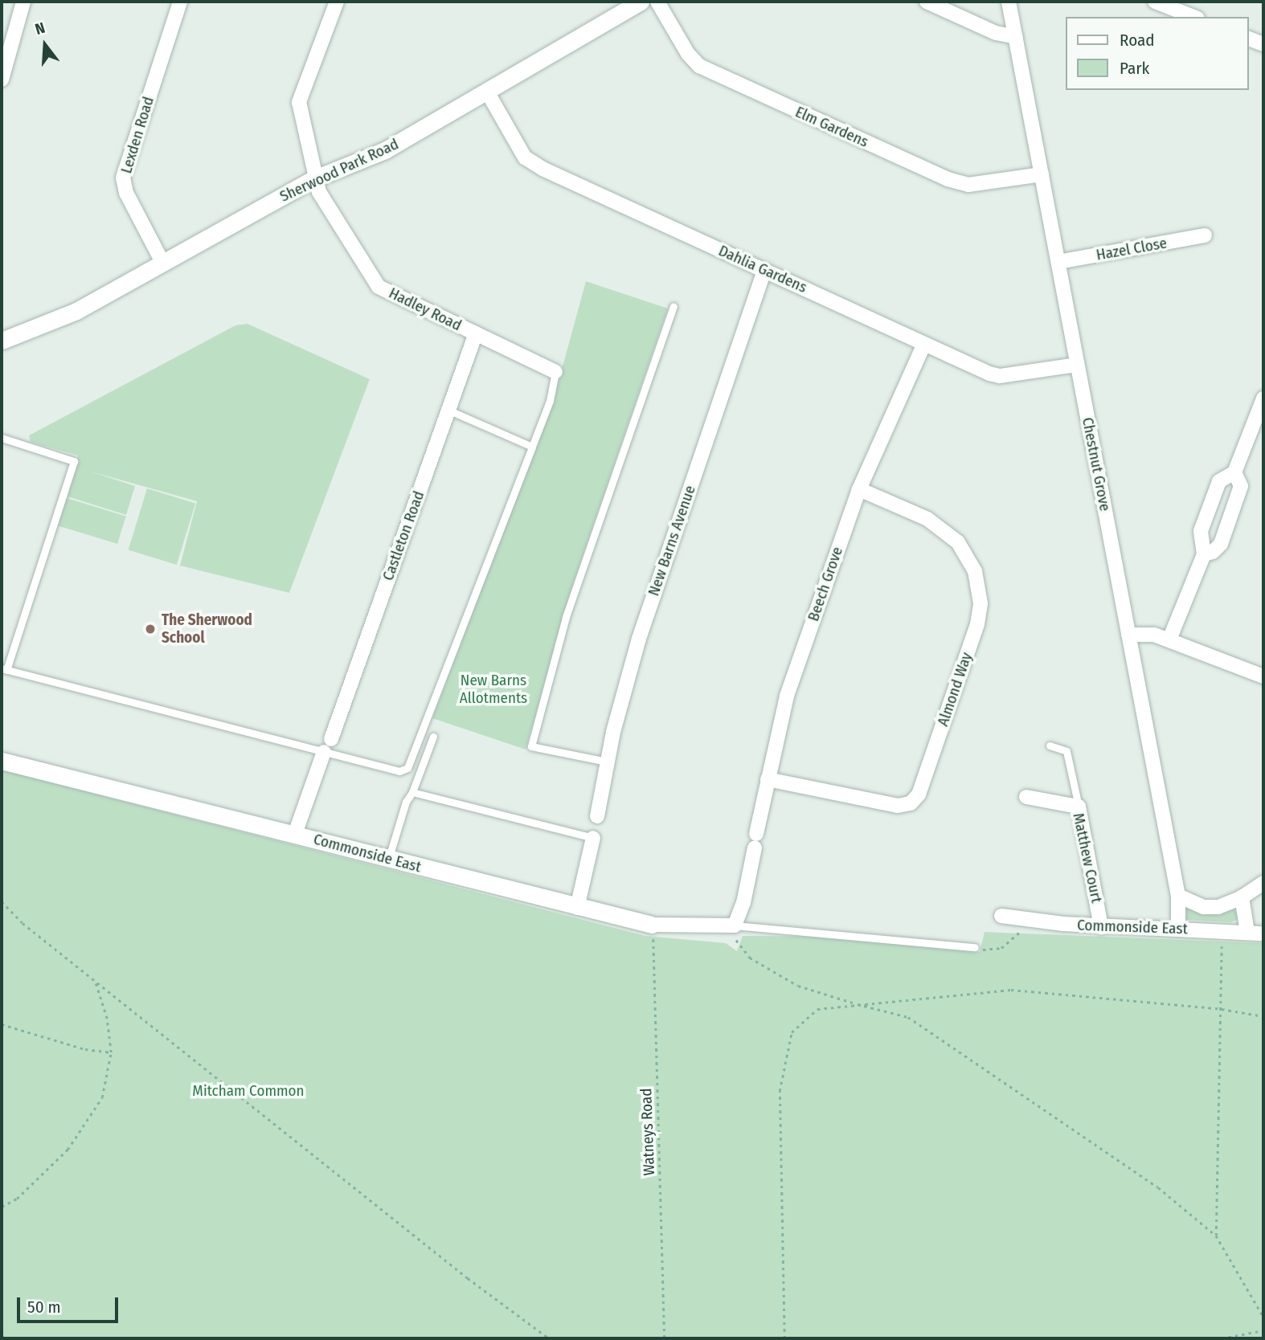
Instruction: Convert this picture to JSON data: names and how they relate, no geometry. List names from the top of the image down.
{
  "streets": {
    "street": [
      "Elm Gardens",
      "Lexden Road",
      "Sherwood Park Road",
      "Hazel Close",
      "Dahlia Gardens",
      "Hadley Road",
      "Chestnut Grove",
      "Castleton Road",
      "New Barns Avenue",
      "Beech Grove",
      "Almond Way",
      "Commonside East",
      "Matthew Court"
    ],
    "path": ["Watneys Road"]
  },
  "crossings": [
    ["Elm Gardens", "Chestnut Grove"],
    ["Lexden Road", "Sherwood Park Road"],
    ["Sherwood Park Road", "Dahlia Gardens"],
    ["Sherwood Park Road", "Hadley Road"],
    ["Hazel Close", "Chestnut Grove"],
    ["Dahlia Gardens", "Chestnut Grove"],
    ["Dahlia Gardens", "New Barns Avenue"],
    ["Dahlia Gardens", "Beech Grove"],
    ["Hadley Road", "Castleton Road"],
    ["Chestnut Grove", "Commonside East"],
    ["Castleton Road", "Commonside East"],
    ["Beech Grove", "Almond Way"],
    ["Beech Grove", "Commonside East"],
    ["Commonside East", "Matthew Court"],
    ["Commonside East", "Watneys Road"]
  ],
  "parks": ["New Barns Allotments", "Mitcham Common"],
  "places": ["The Sherwood School"],
  "legend": ["Road", "Park"],
  "scale_bar": "50 m",
  "north": "top"
}
